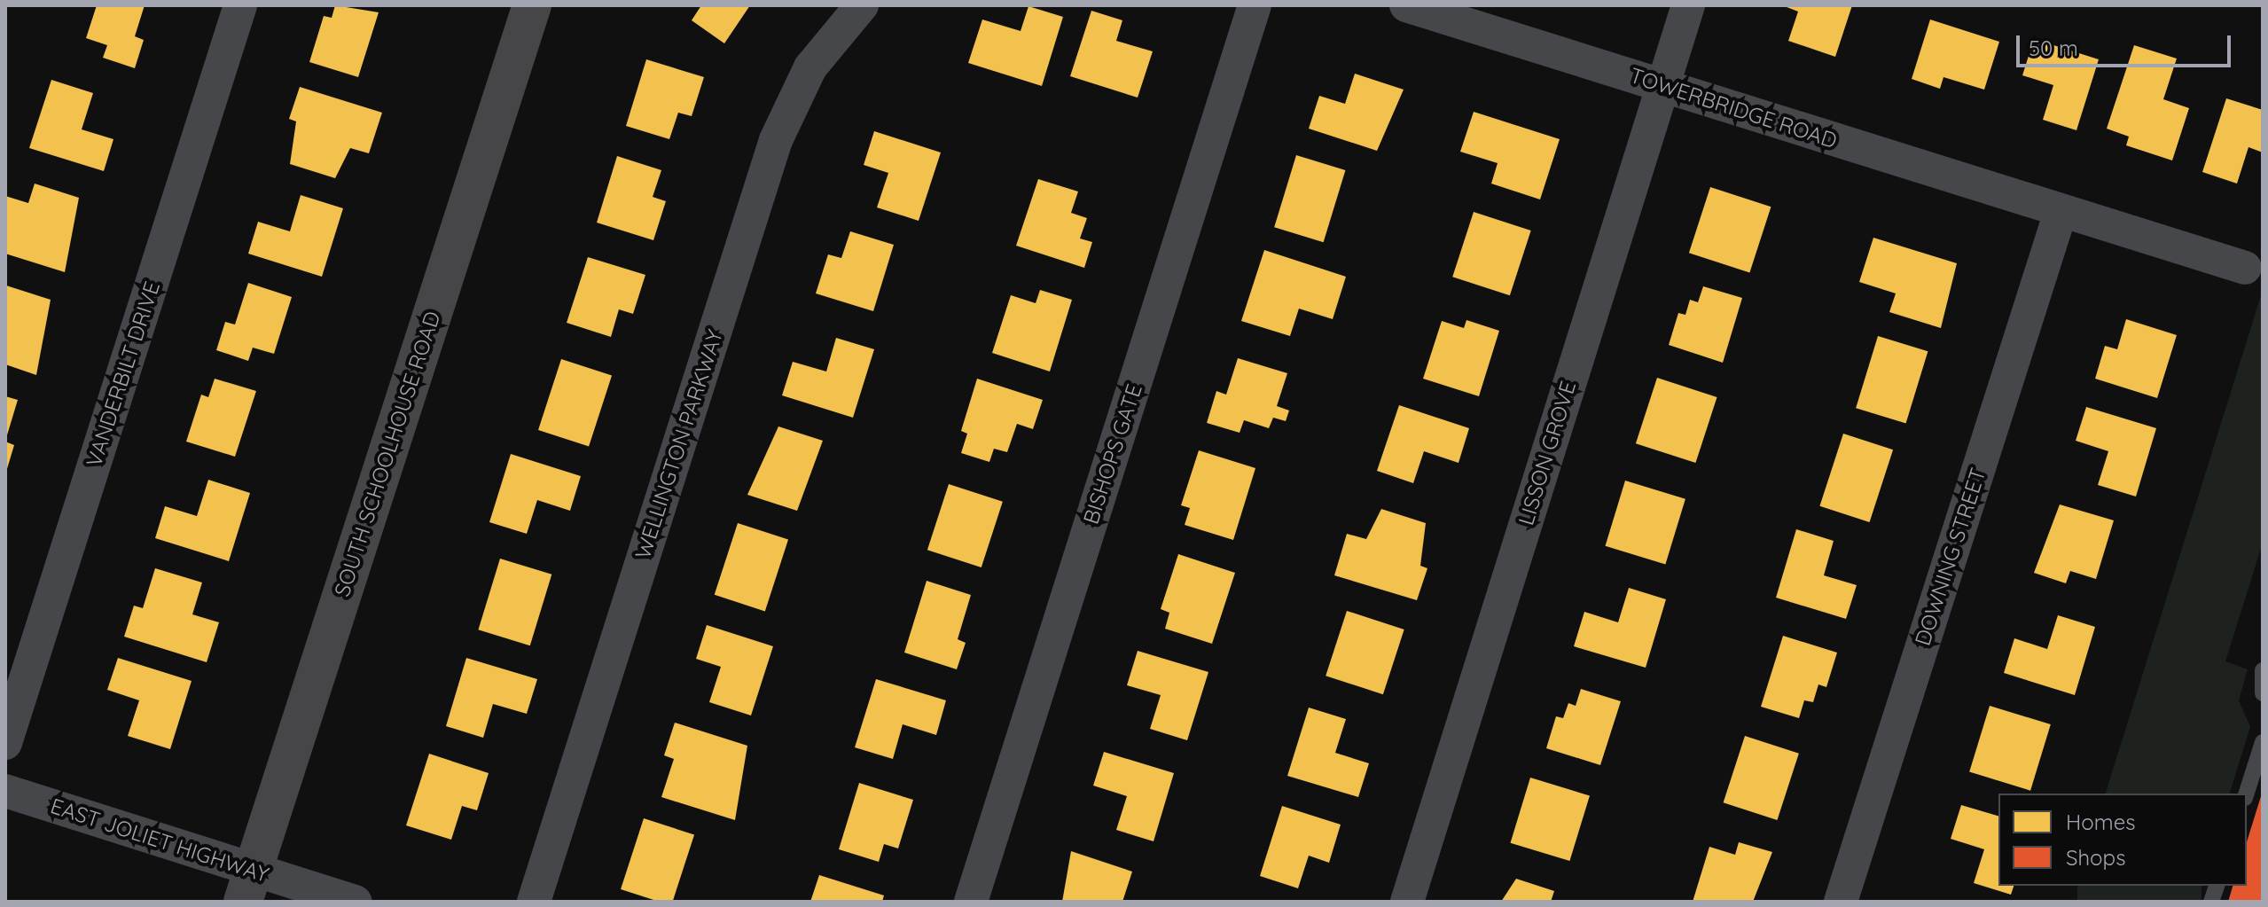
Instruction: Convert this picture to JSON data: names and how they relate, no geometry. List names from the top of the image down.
{
  "streets": {
    "street": [
      "TOWERBRIDGE ROAD",
      "VANDERBILT DRIVE",
      "WELLINGTON PARKWAY",
      "LISSON GROVE",
      "SOUTH SCHOOLHOUSE ROAD",
      "BISHOPS GATE",
      "DOWNING STREET",
      "EAST JOLIET HIGHWAY"
    ]
  },
  "crossings": [
    ["TOWERBRIDGE ROAD", "LISSON GROVE"],
    ["TOWERBRIDGE ROAD", "DOWNING STREET"],
    ["SOUTH SCHOOLHOUSE ROAD", "EAST JOLIET HIGHWAY"]
  ],
  "legend": ["Homes", "Shops"],
  "scale_bar": "50 m"
}
